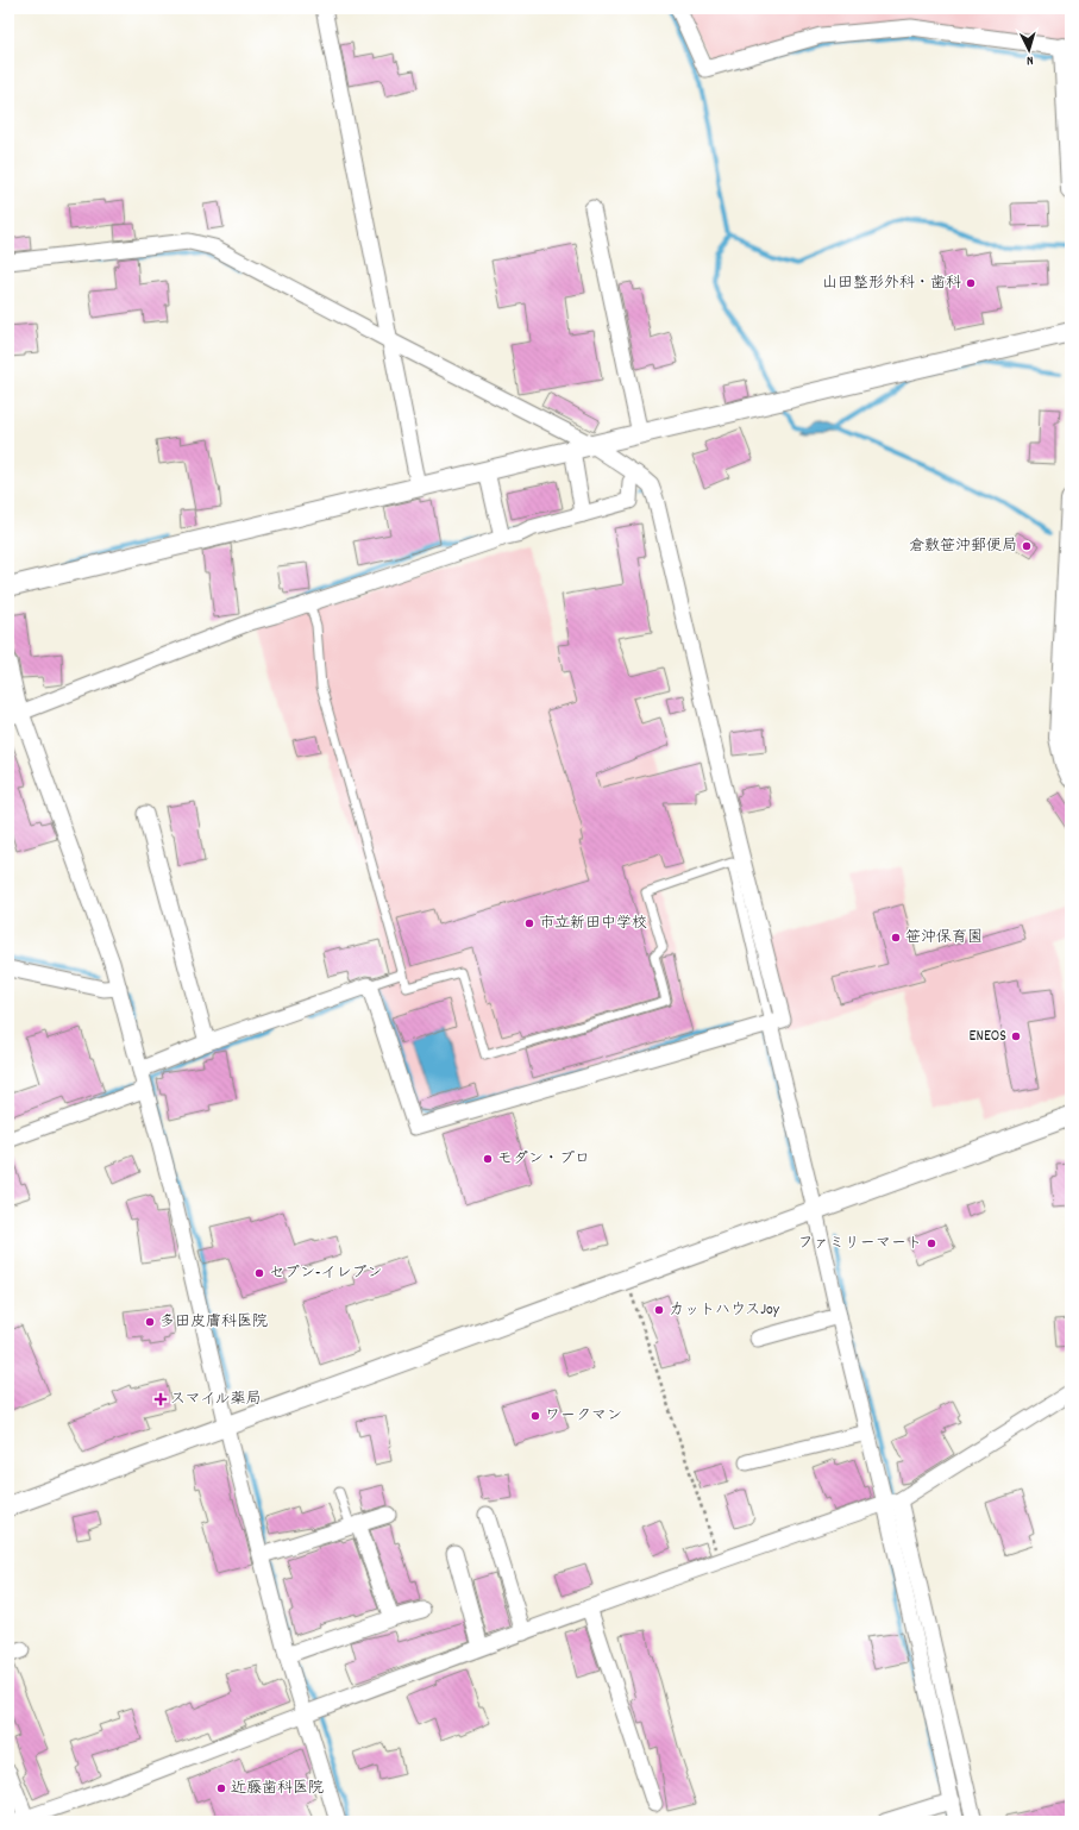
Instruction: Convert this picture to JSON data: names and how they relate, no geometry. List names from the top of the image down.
{
  "places": {
    "other": [
      "山田整形外科・歯科",
      "倉敷笹沖郵便局",
      "市立新田中学校",
      "笹沖保育園",
      "ENEOS",
      "モダン・プロ",
      "ファミリーマート",
      "セブン-イレブン",
      "カットハウスJoy",
      "多田皮膚科医院",
      "ワークマン",
      "近藤歯科医院"
    ],
    "health": ["スマイル薬局"]
  },
  "north": "bottom"
}
